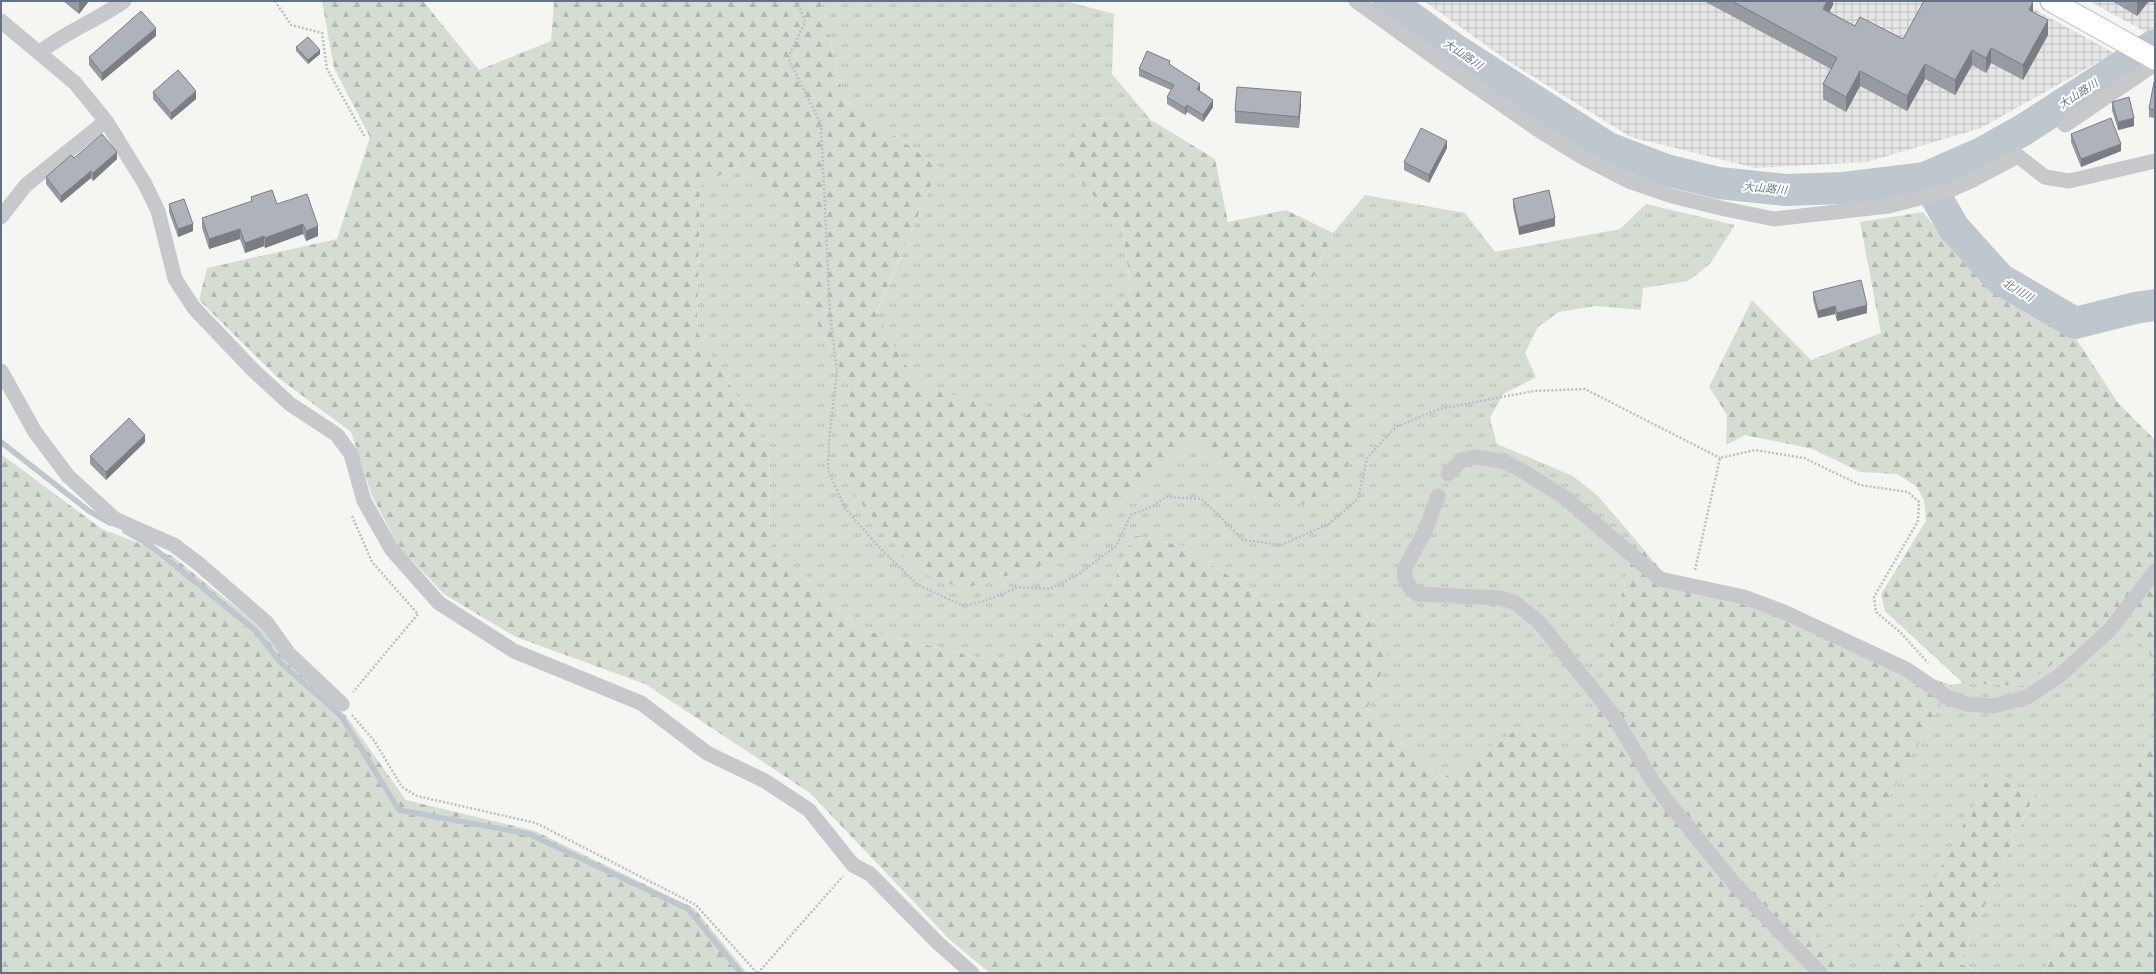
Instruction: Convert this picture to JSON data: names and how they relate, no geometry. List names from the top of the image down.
{
  "water": ["大山路川", "北川川"]
}
